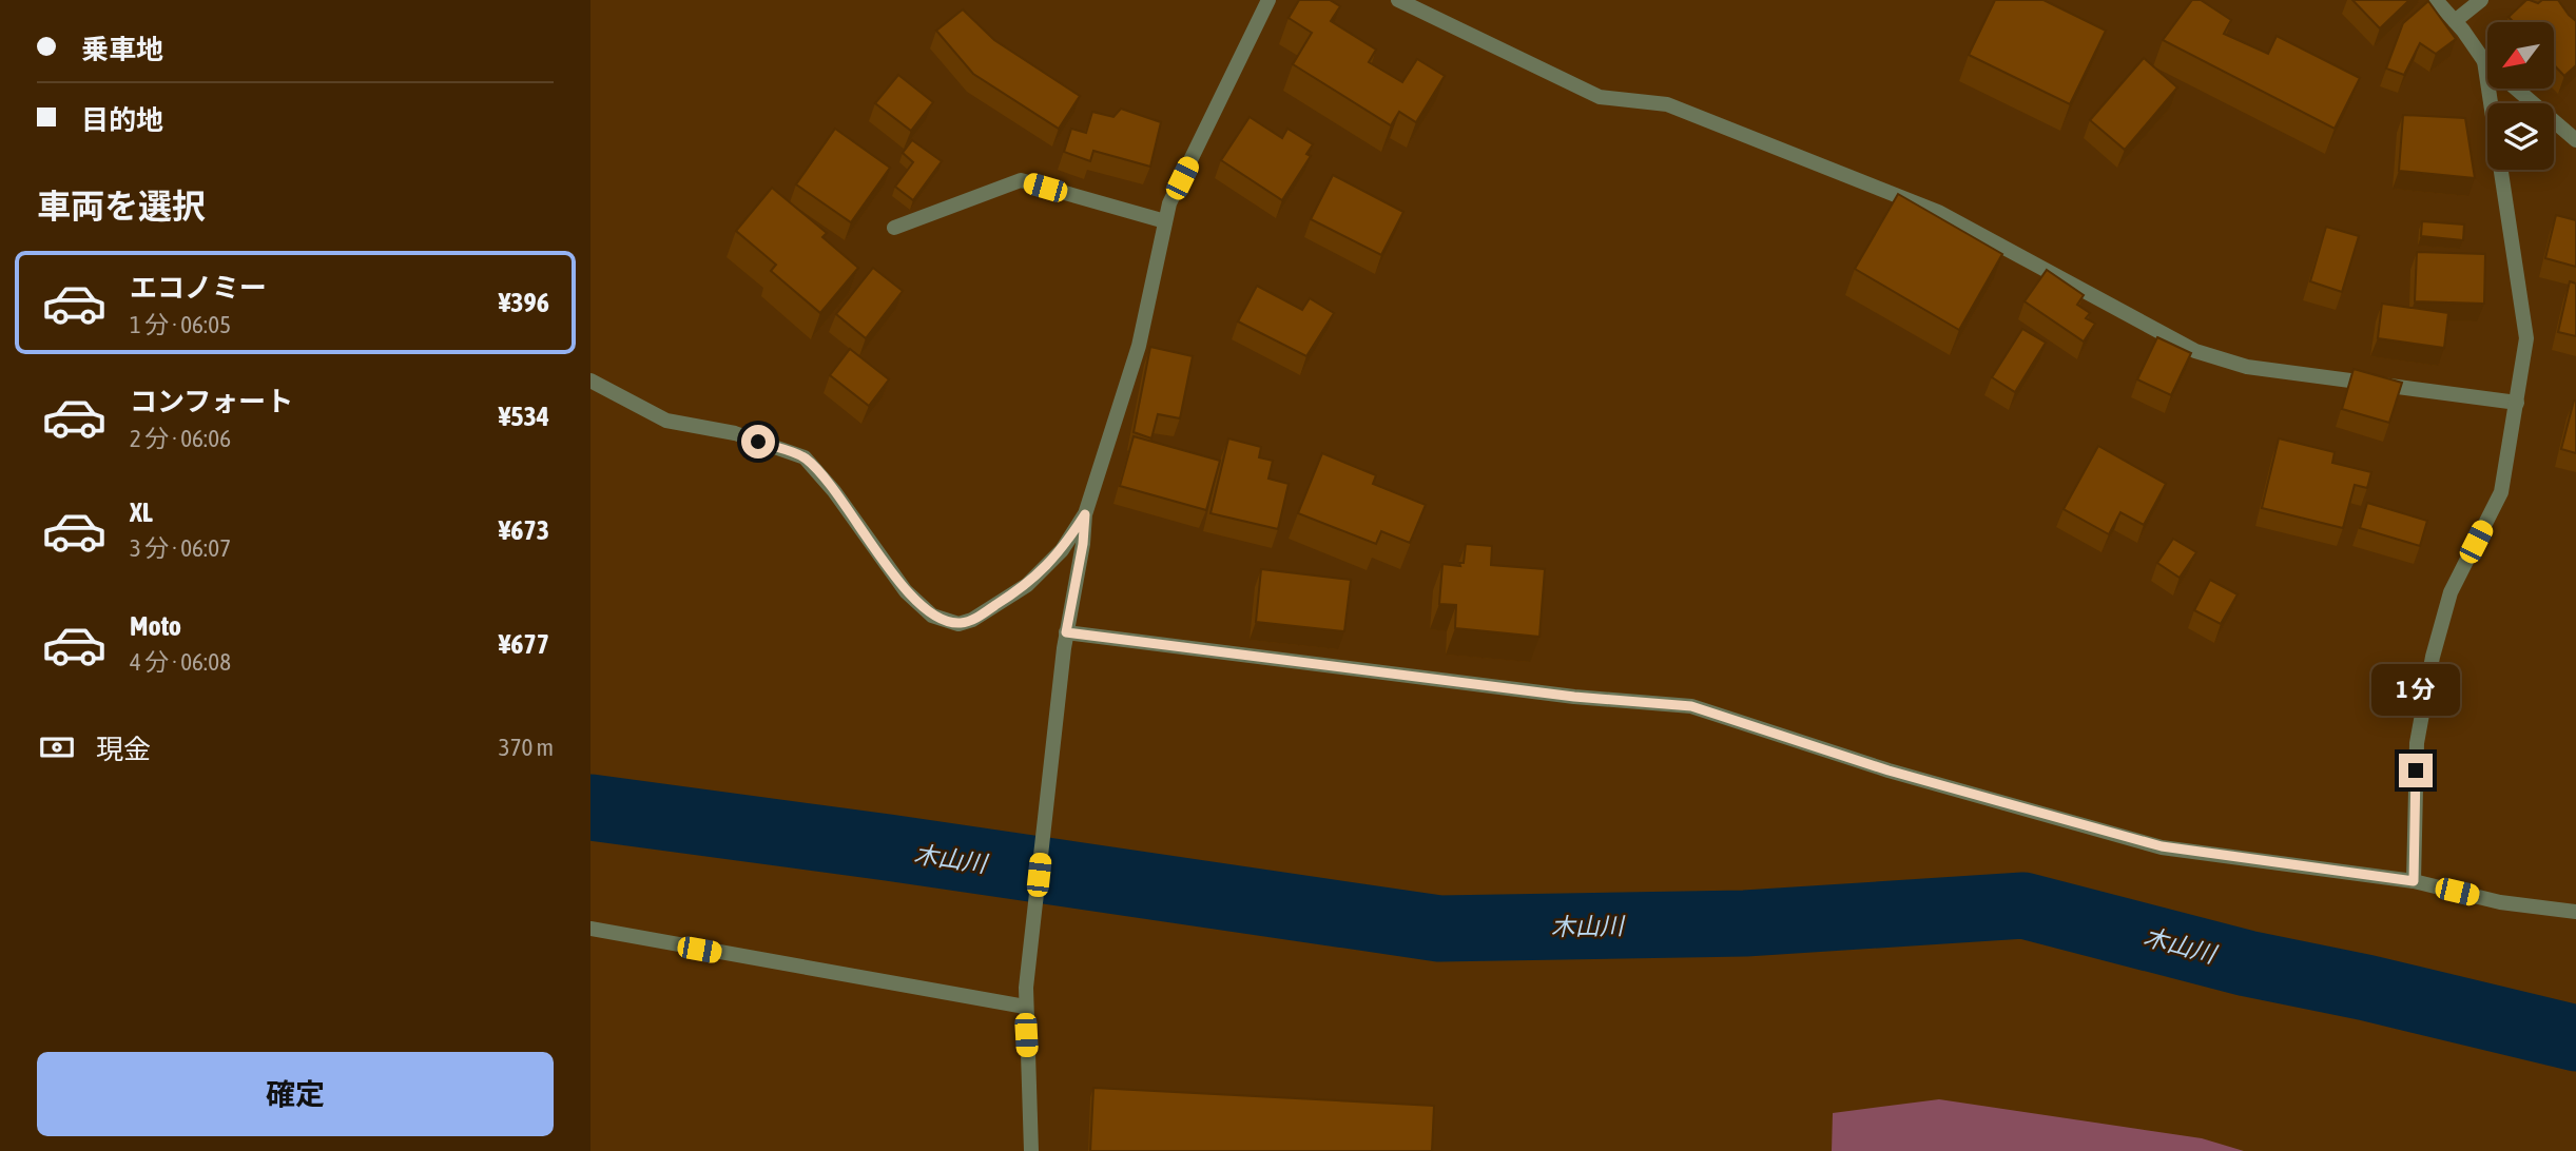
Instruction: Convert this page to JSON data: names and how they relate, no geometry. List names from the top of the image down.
{
  "water": ["木山川"],
  "north": "bottom left",
  "page": {
    "banner": ["乗車地", "目的地"],
    "heading": "車両を選択",
    "list": [
      {
        "name": "エコノミー",
        "note": "1 分 · 06:05",
        "value": "¥396"
      },
      {
        "name": "コンフォート",
        "note": "2 分 · 06:06",
        "value": "¥534"
      },
      {
        "name": "XL",
        "note": "3 分 · 06:07",
        "value": "¥673"
      },
      {
        "name": "Moto",
        "note": "4 分 · 06:08",
        "value": "¥677"
      }
    ],
    "bubble": "1 分",
    "pay": ["現金", "370 m"],
    "buttons": "確定"
  }
}
